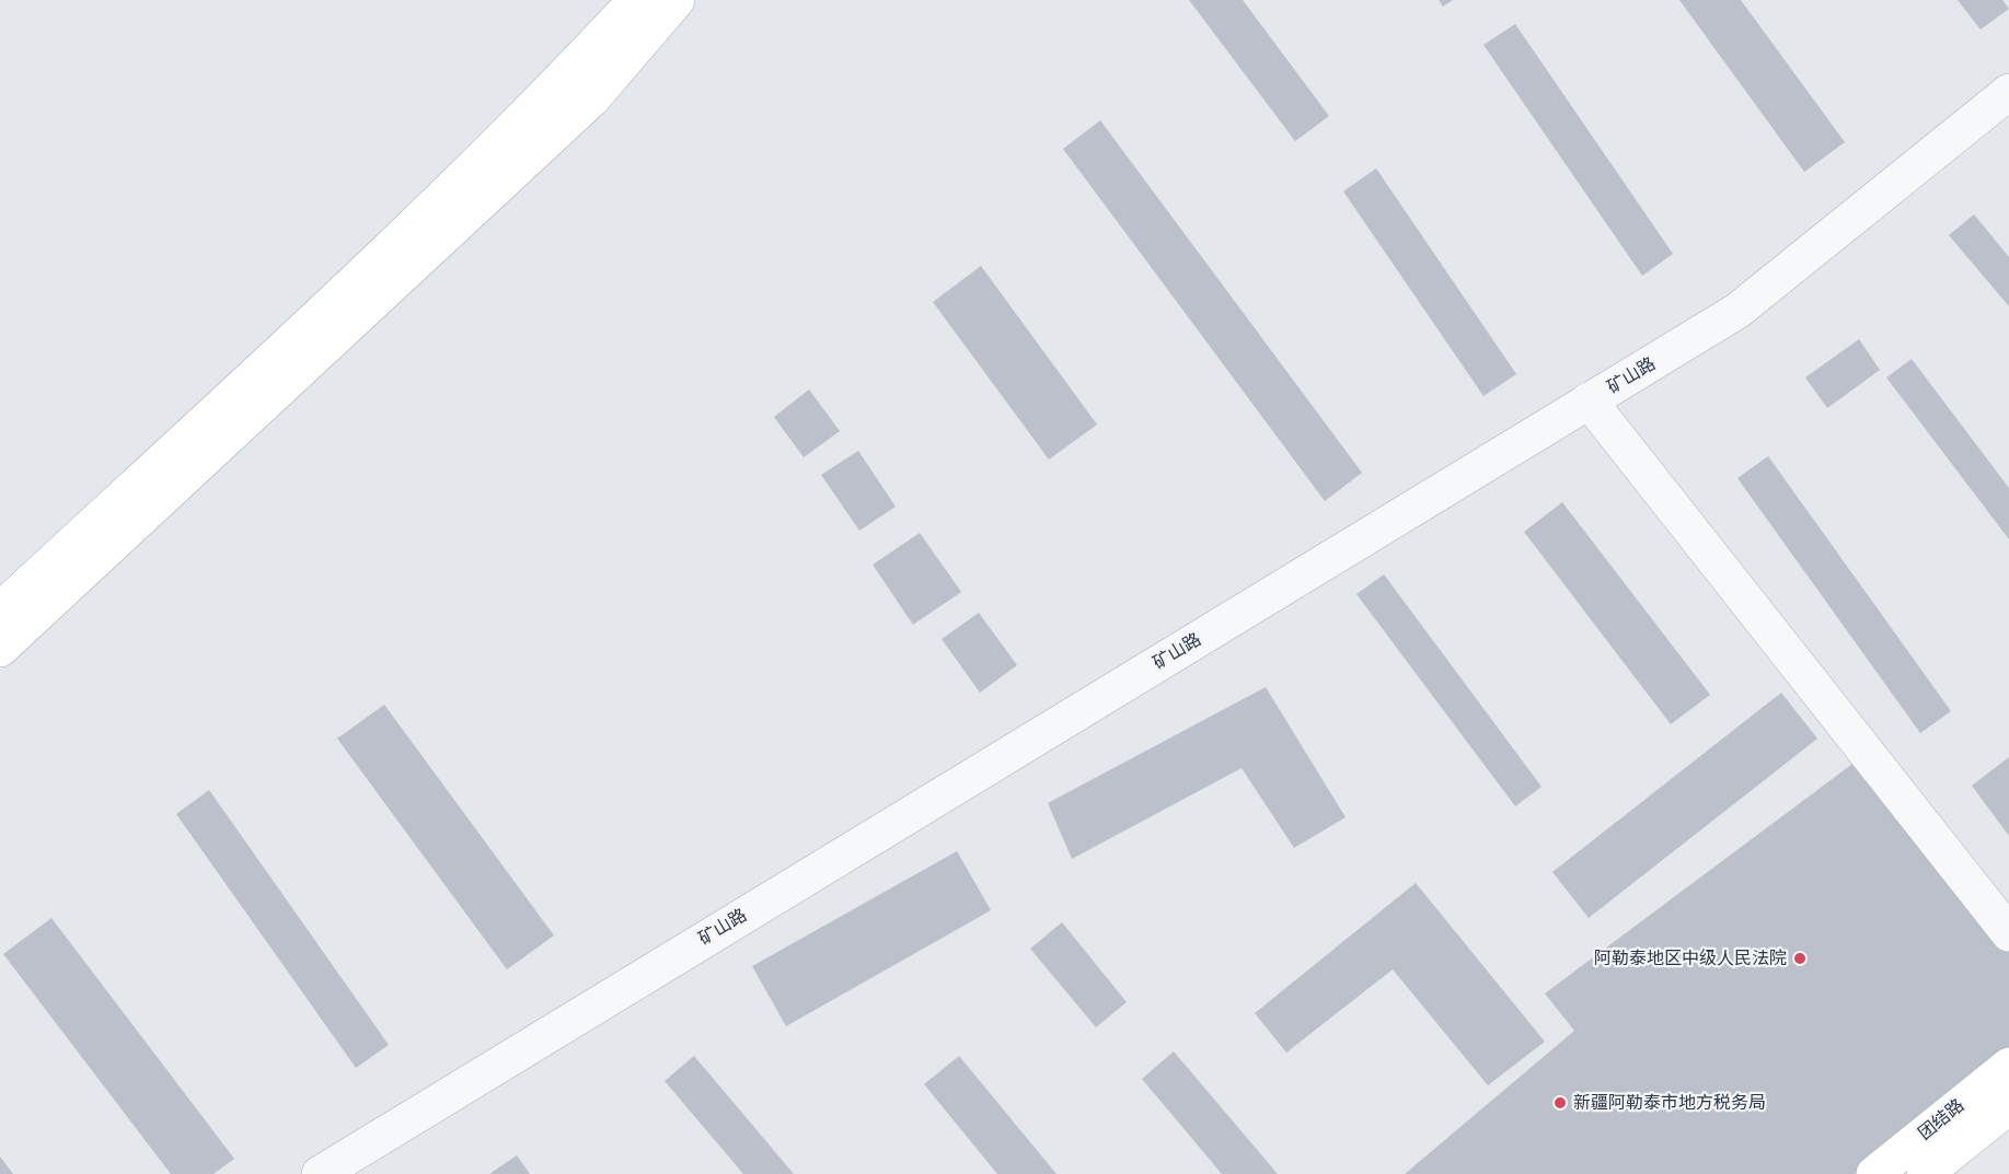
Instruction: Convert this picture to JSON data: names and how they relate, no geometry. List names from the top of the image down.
{
  "streets": {
    "main road": ["团结路"],
    "street": ["矿山路"]
  },
  "places": ["阿勒泰地区中级人民法院", "新疆阿勒泰市地方税务局"]
}
